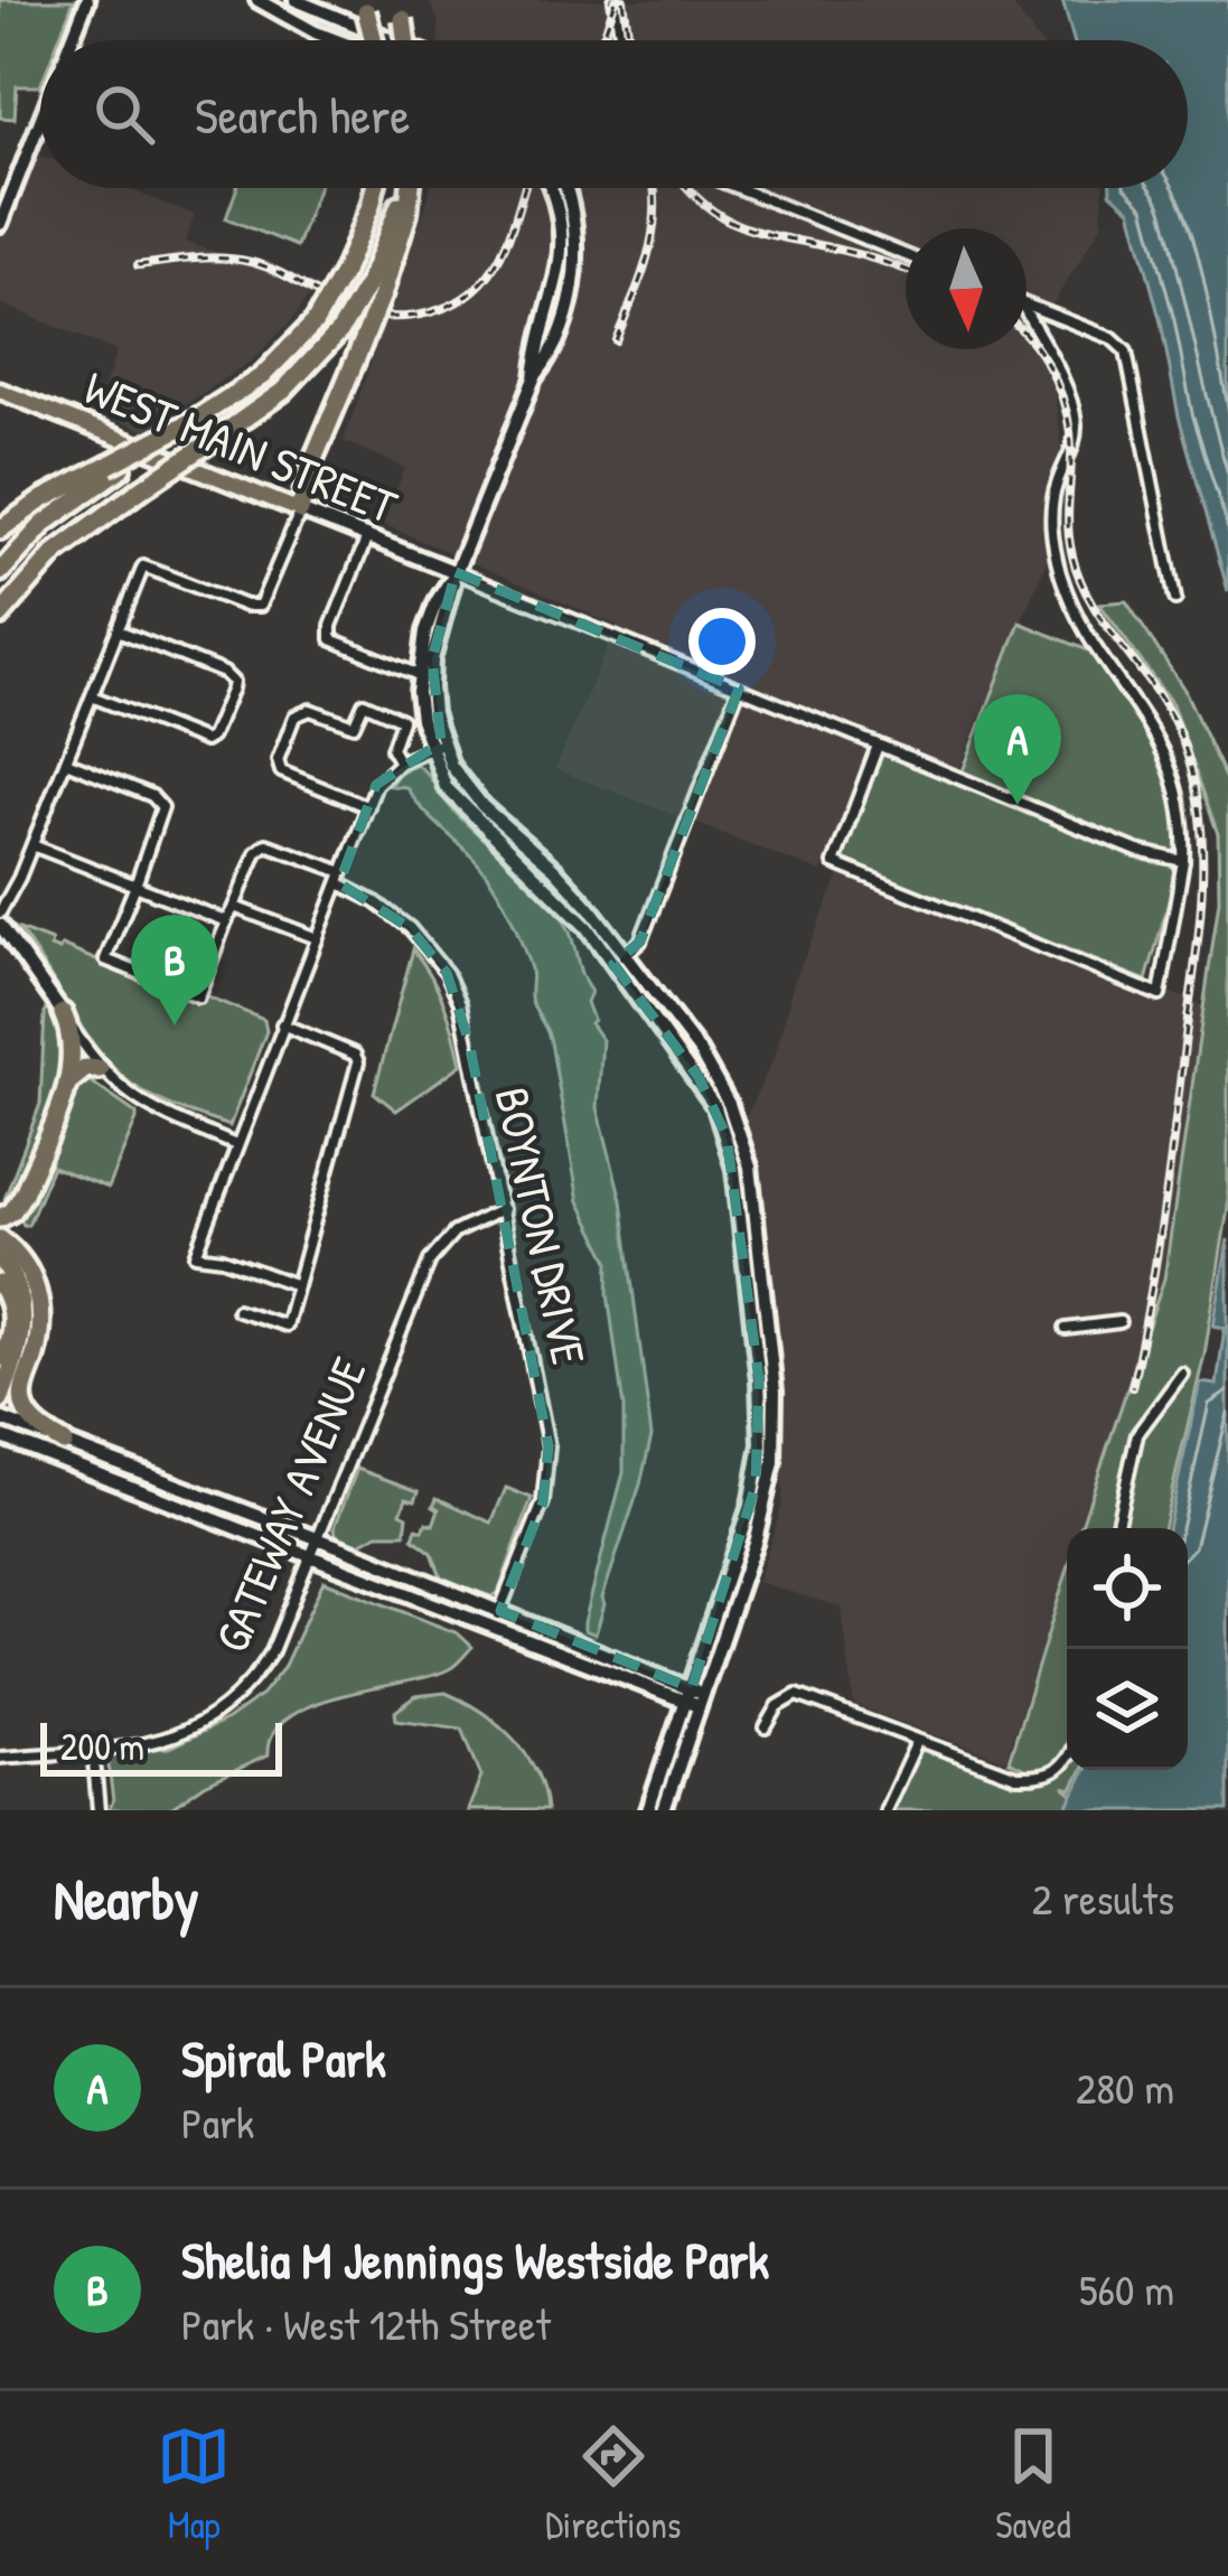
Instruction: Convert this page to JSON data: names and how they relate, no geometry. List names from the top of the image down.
{
  "streets": {
    "main road": ["WEST MAIN STREET"],
    "street": ["BOYNTON DRIVE", "GATEWAY AVENUE"]
  },
  "crossings": [
    ["BOYNTON DRIVE", "GATEWAY AVENUE"]
  ],
  "scale_bar": "200 m",
  "north": "bottom",
  "page": {
    "search": "Search here",
    "pins": ["A", "B"],
    "scale": "200 m",
    "heading": ["Nearby", "2 results"],
    "list": [
      {
        "mark": "A",
        "name": "Spiral Park",
        "note": "Park",
        "value": "280 m"
      },
      {
        "mark": "B",
        "name": "Shelia M Jennings Westside Park",
        "note": "Park · West 12th Street",
        "value": "560 m"
      }
    ],
    "nav": ["Map", "Directions", "Saved"]
  }
}
